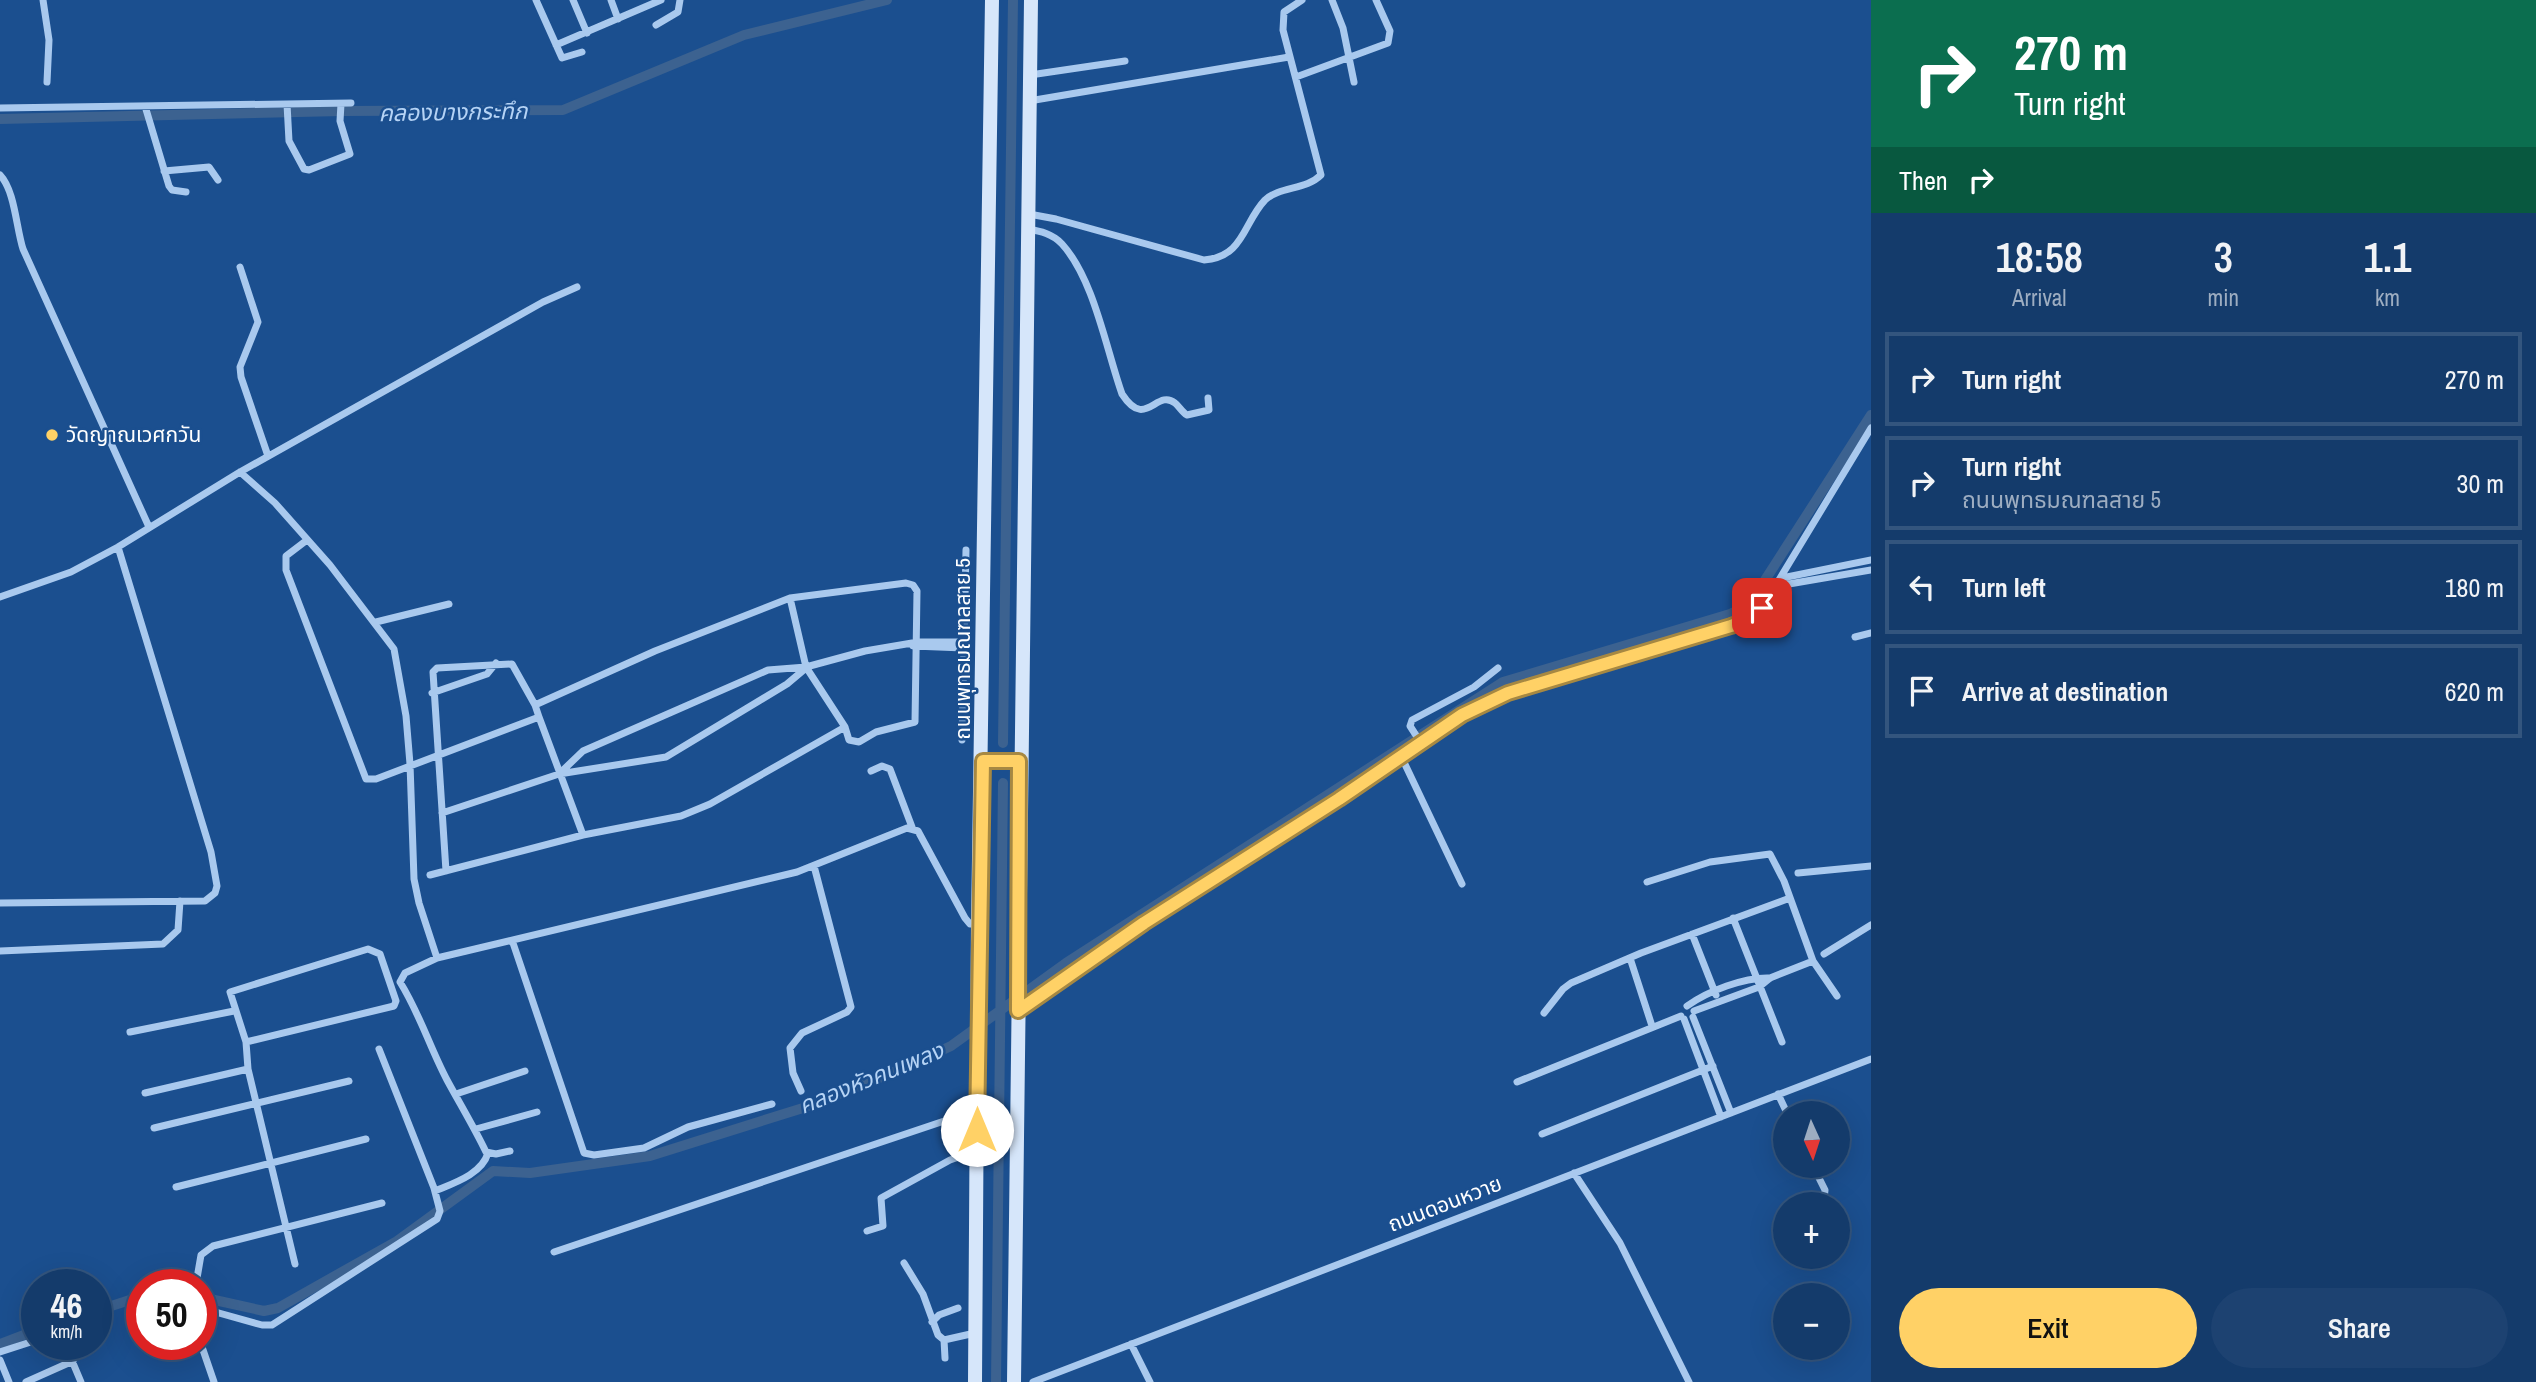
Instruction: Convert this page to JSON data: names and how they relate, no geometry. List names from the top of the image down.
{
  "streets": {
    "main road": ["ถนนพุทธมณฑลสาย 5"],
    "street": ["ถนนดอนหวาย"]
  },
  "water": ["คลองบางกระทึก", "คลองหัวคนเพลง"],
  "places": ["วัดญาณเวศกวัน"],
  "north": "bottom",
  "page": {
    "turn": ["270 m", "Turn right"],
    "then": "Then",
    "eta": [
      "18:58",
      "Arrival",
      "3",
      "min",
      "1.1",
      "km"
    ],
    "list": [
      {
        "name": "Turn right",
        "value": "270 m"
      },
      {
        "name": "Turn right",
        "note": "ถนนพุทธมณฑลสาย 5",
        "value": "30 m"
      },
      {
        "name": "Turn left",
        "value": "180 m"
      },
      {
        "name": "Arrive at destination",
        "value": "620 m"
      }
    ],
    "map_buttons": ["+", "−"],
    "speed": "46 km/h",
    "limit": "50",
    "buttons": ["Exit", "Share"]
  }
}
